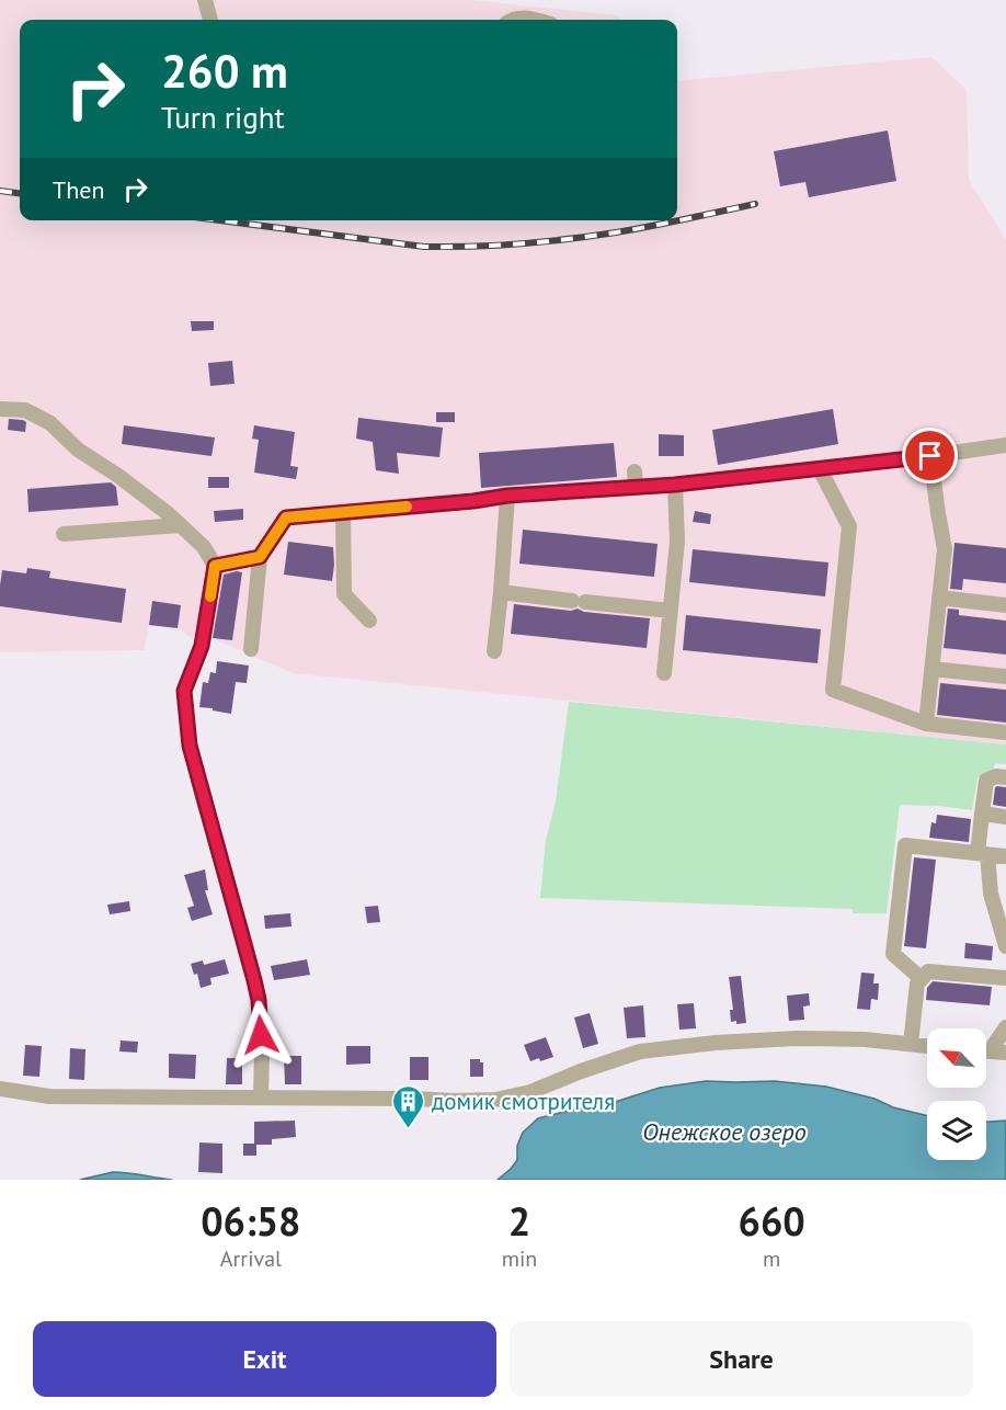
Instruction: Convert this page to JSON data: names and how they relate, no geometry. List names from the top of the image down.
{
  "water": ["Онежское озеро"],
  "places": {
    "building": ["домик смотрителя"]
  },
  "north": "top left",
  "page": {
    "turn": ["260 m", "Turn right"],
    "then": "Then",
    "eta": [
      "06:58",
      "Arrival",
      "2",
      "min",
      "660",
      "m"
    ],
    "buttons": ["Exit", "Share"]
  }
}
